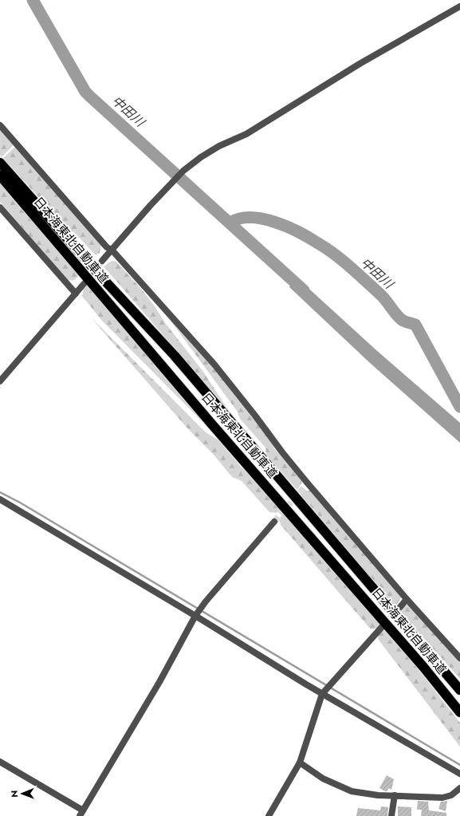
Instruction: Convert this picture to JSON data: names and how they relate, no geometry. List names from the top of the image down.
{
  "streets": {
    "highway": ["日本海東北自動車道"]
  },
  "water": ["中田川"],
  "north": "left"
}
